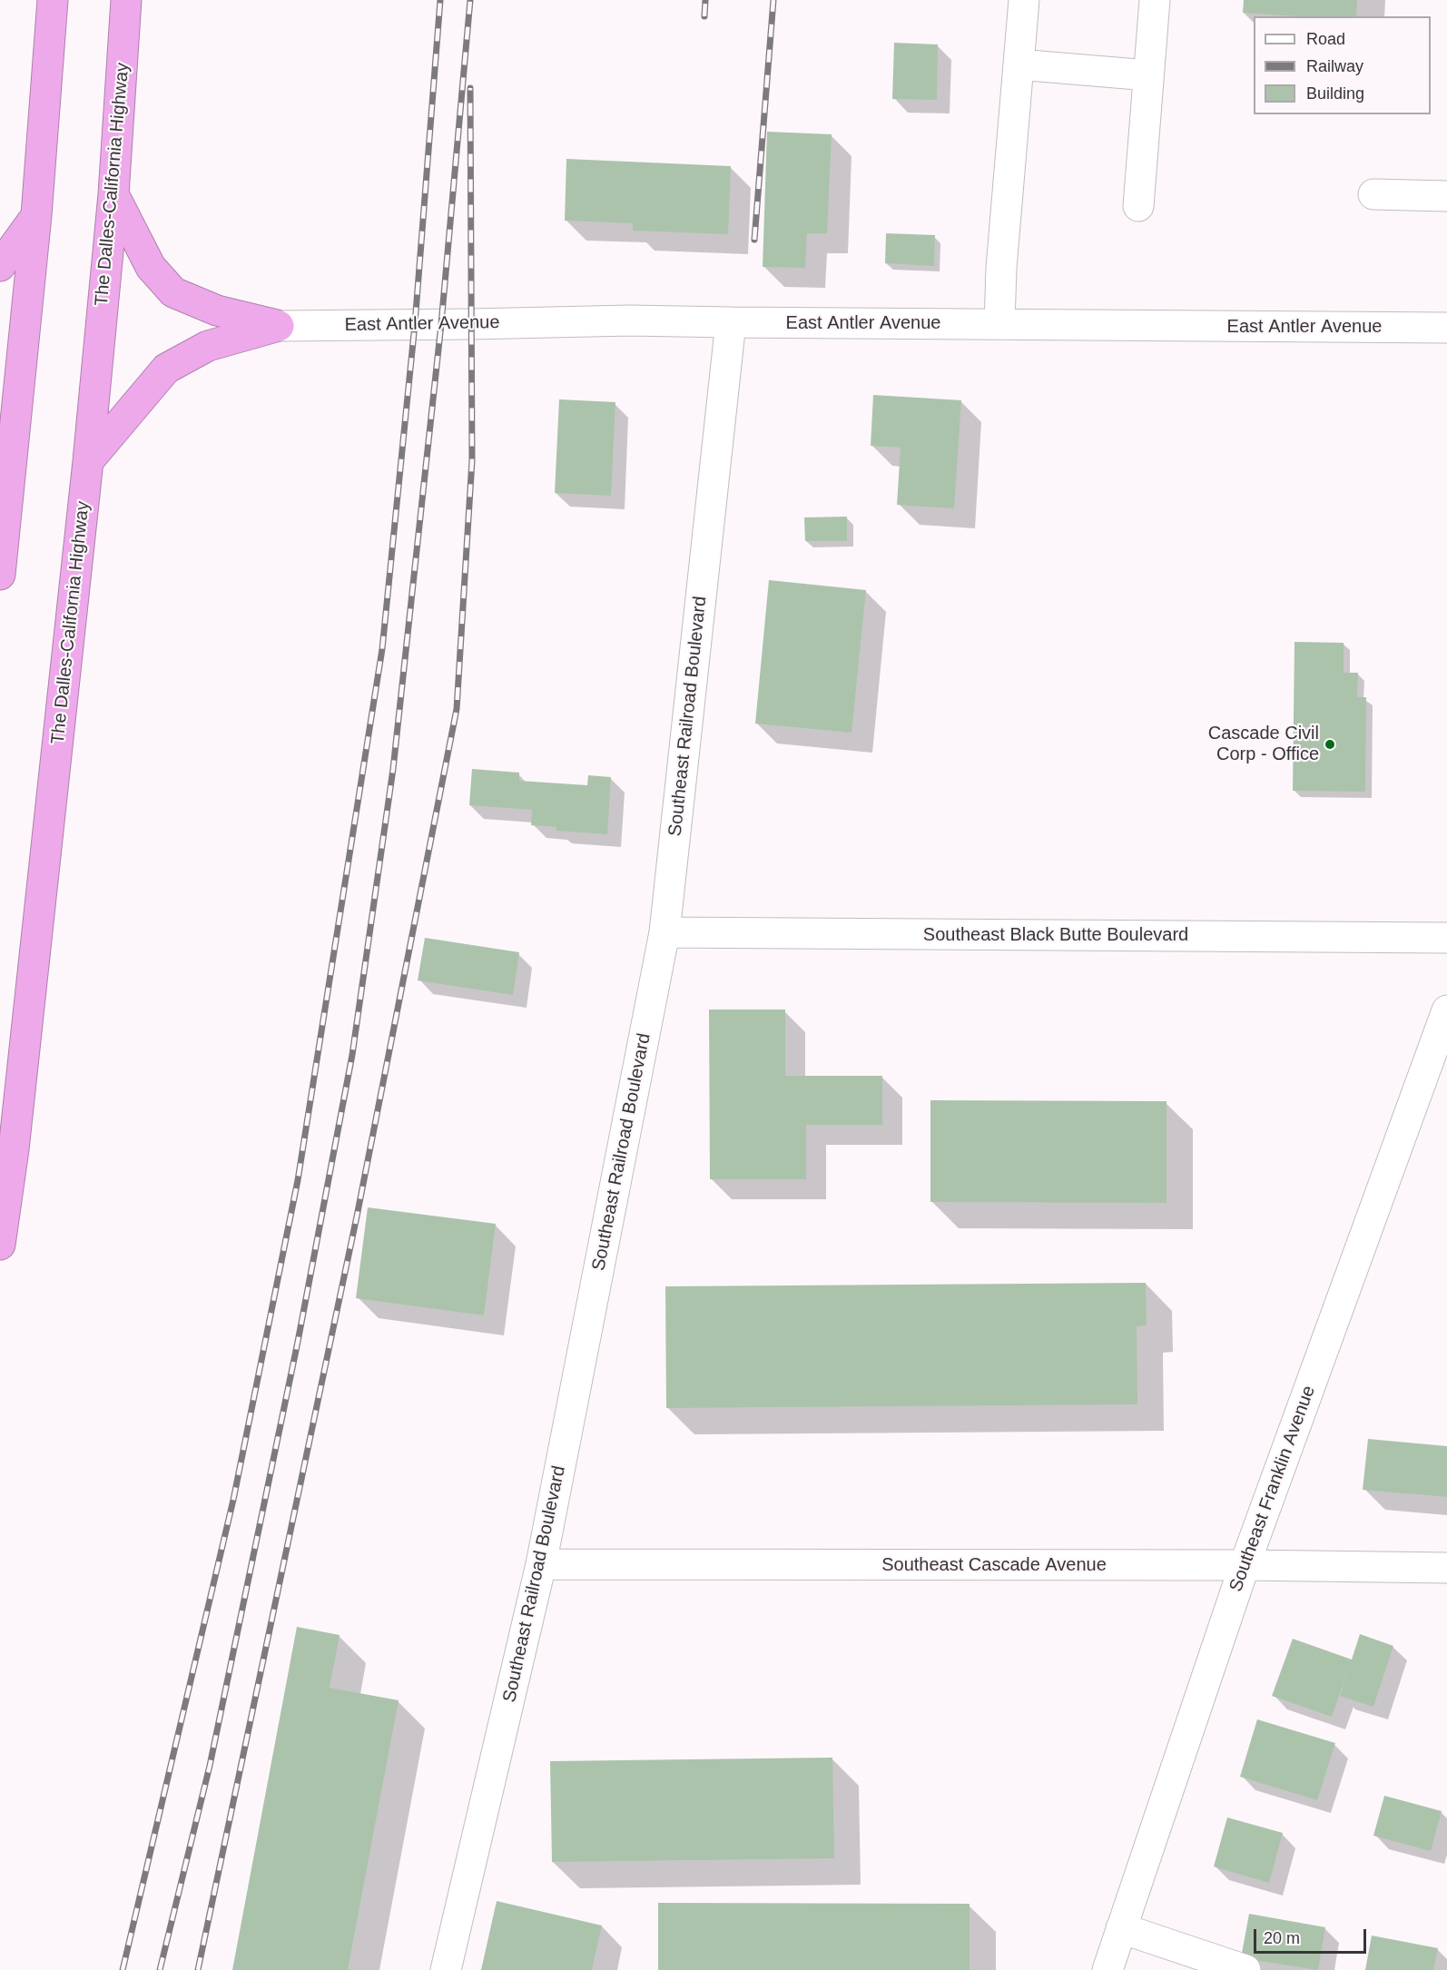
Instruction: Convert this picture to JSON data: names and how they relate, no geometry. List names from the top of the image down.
{
  "streets": {
    "highway": ["The Dalles-California Highway"],
    "street": [
      "East Antler Avenue",
      "Southeast Railroad Boulevard",
      "Southeast Black Butte Boulevard",
      "Southeast Franklin Avenue",
      "Southeast Cascade Avenue"
    ]
  },
  "crossings": [
    ["East Antler Avenue", "Southeast Railroad Boulevard"],
    ["Southeast Railroad Boulevard", "Southeast Black Butte Boulevard"],
    ["Southeast Railroad Boulevard", "Southeast Cascade Avenue"],
    ["Southeast Franklin Avenue", "Southeast Cascade Avenue"]
  ],
  "places": ["Cascade Civil Corp - Office"],
  "legend": ["Road", "Railway", "Building"],
  "scale_bar": "20 m"
}
